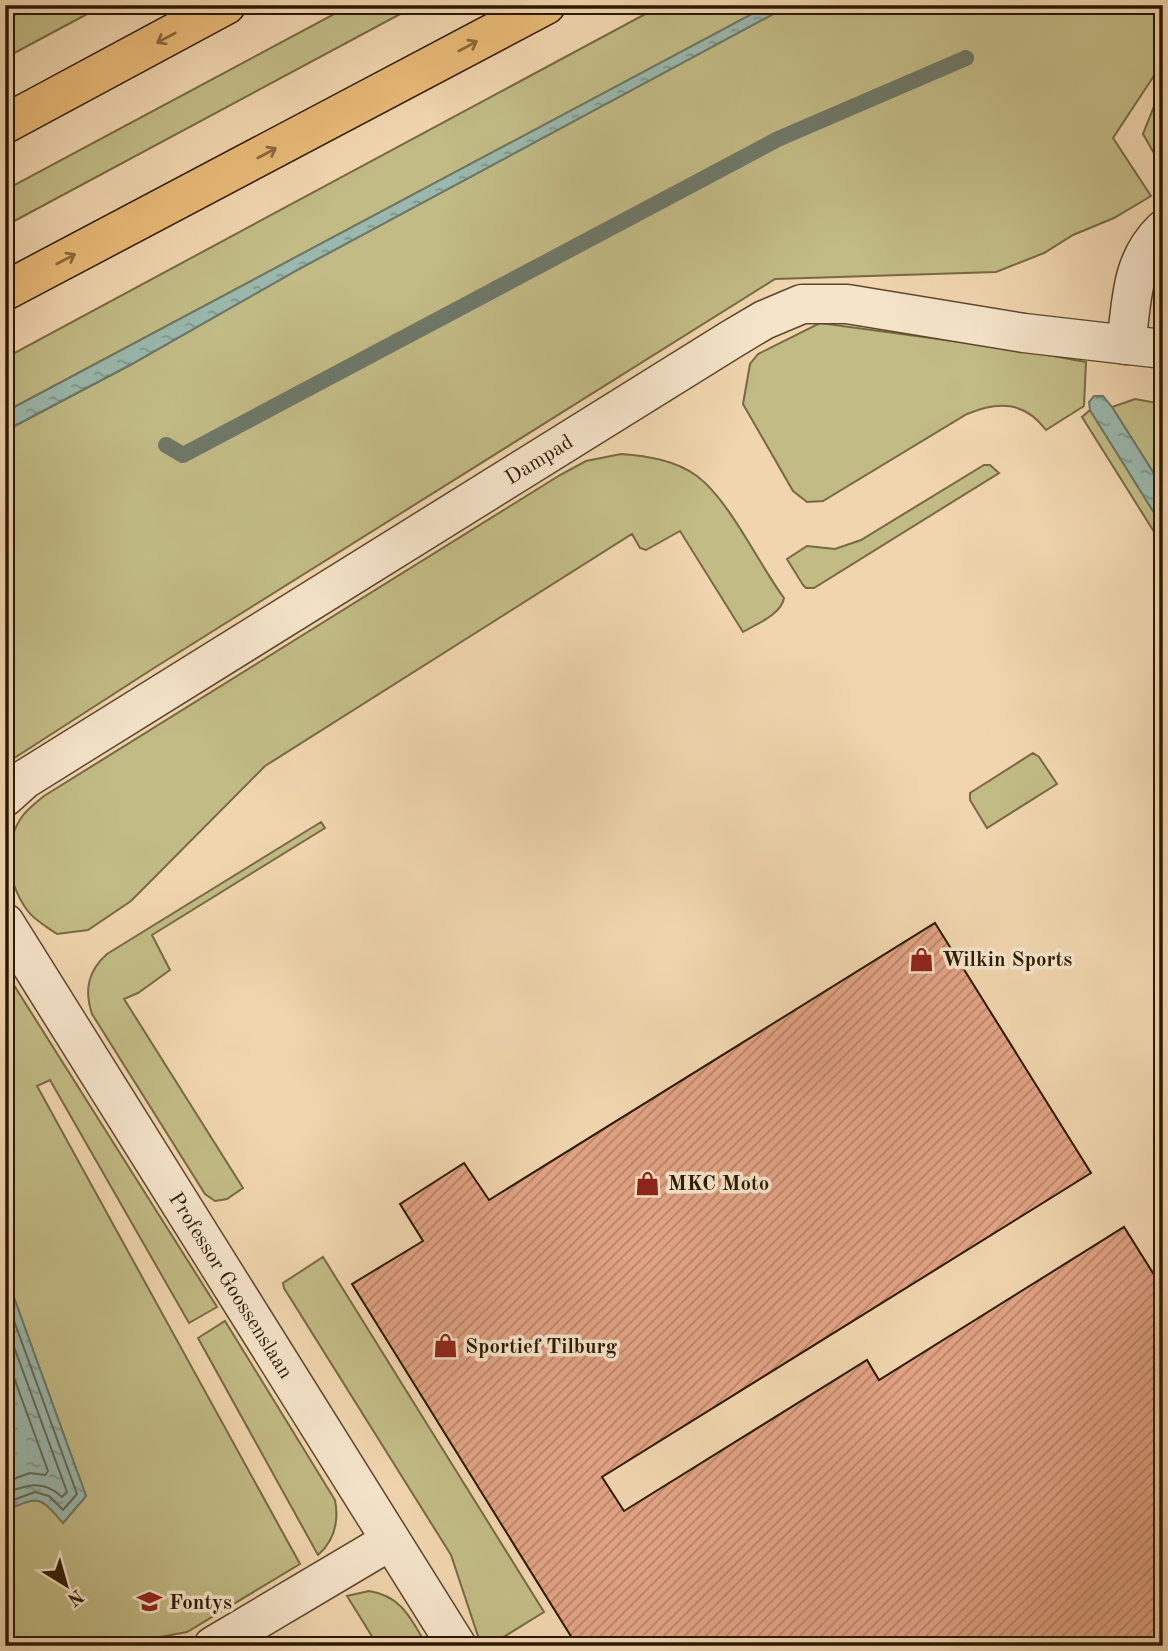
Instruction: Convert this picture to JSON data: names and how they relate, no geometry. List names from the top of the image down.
{
  "streets": {
    "street": ["Dampad", "Professor Goossenslaan"]
  },
  "places": {
    "shop": ["Wilkin Sports", "MKC Moto", "Sportief Tilburg"],
    "school or university": ["Fontys"]
  },
  "north": "bottom right"
}
